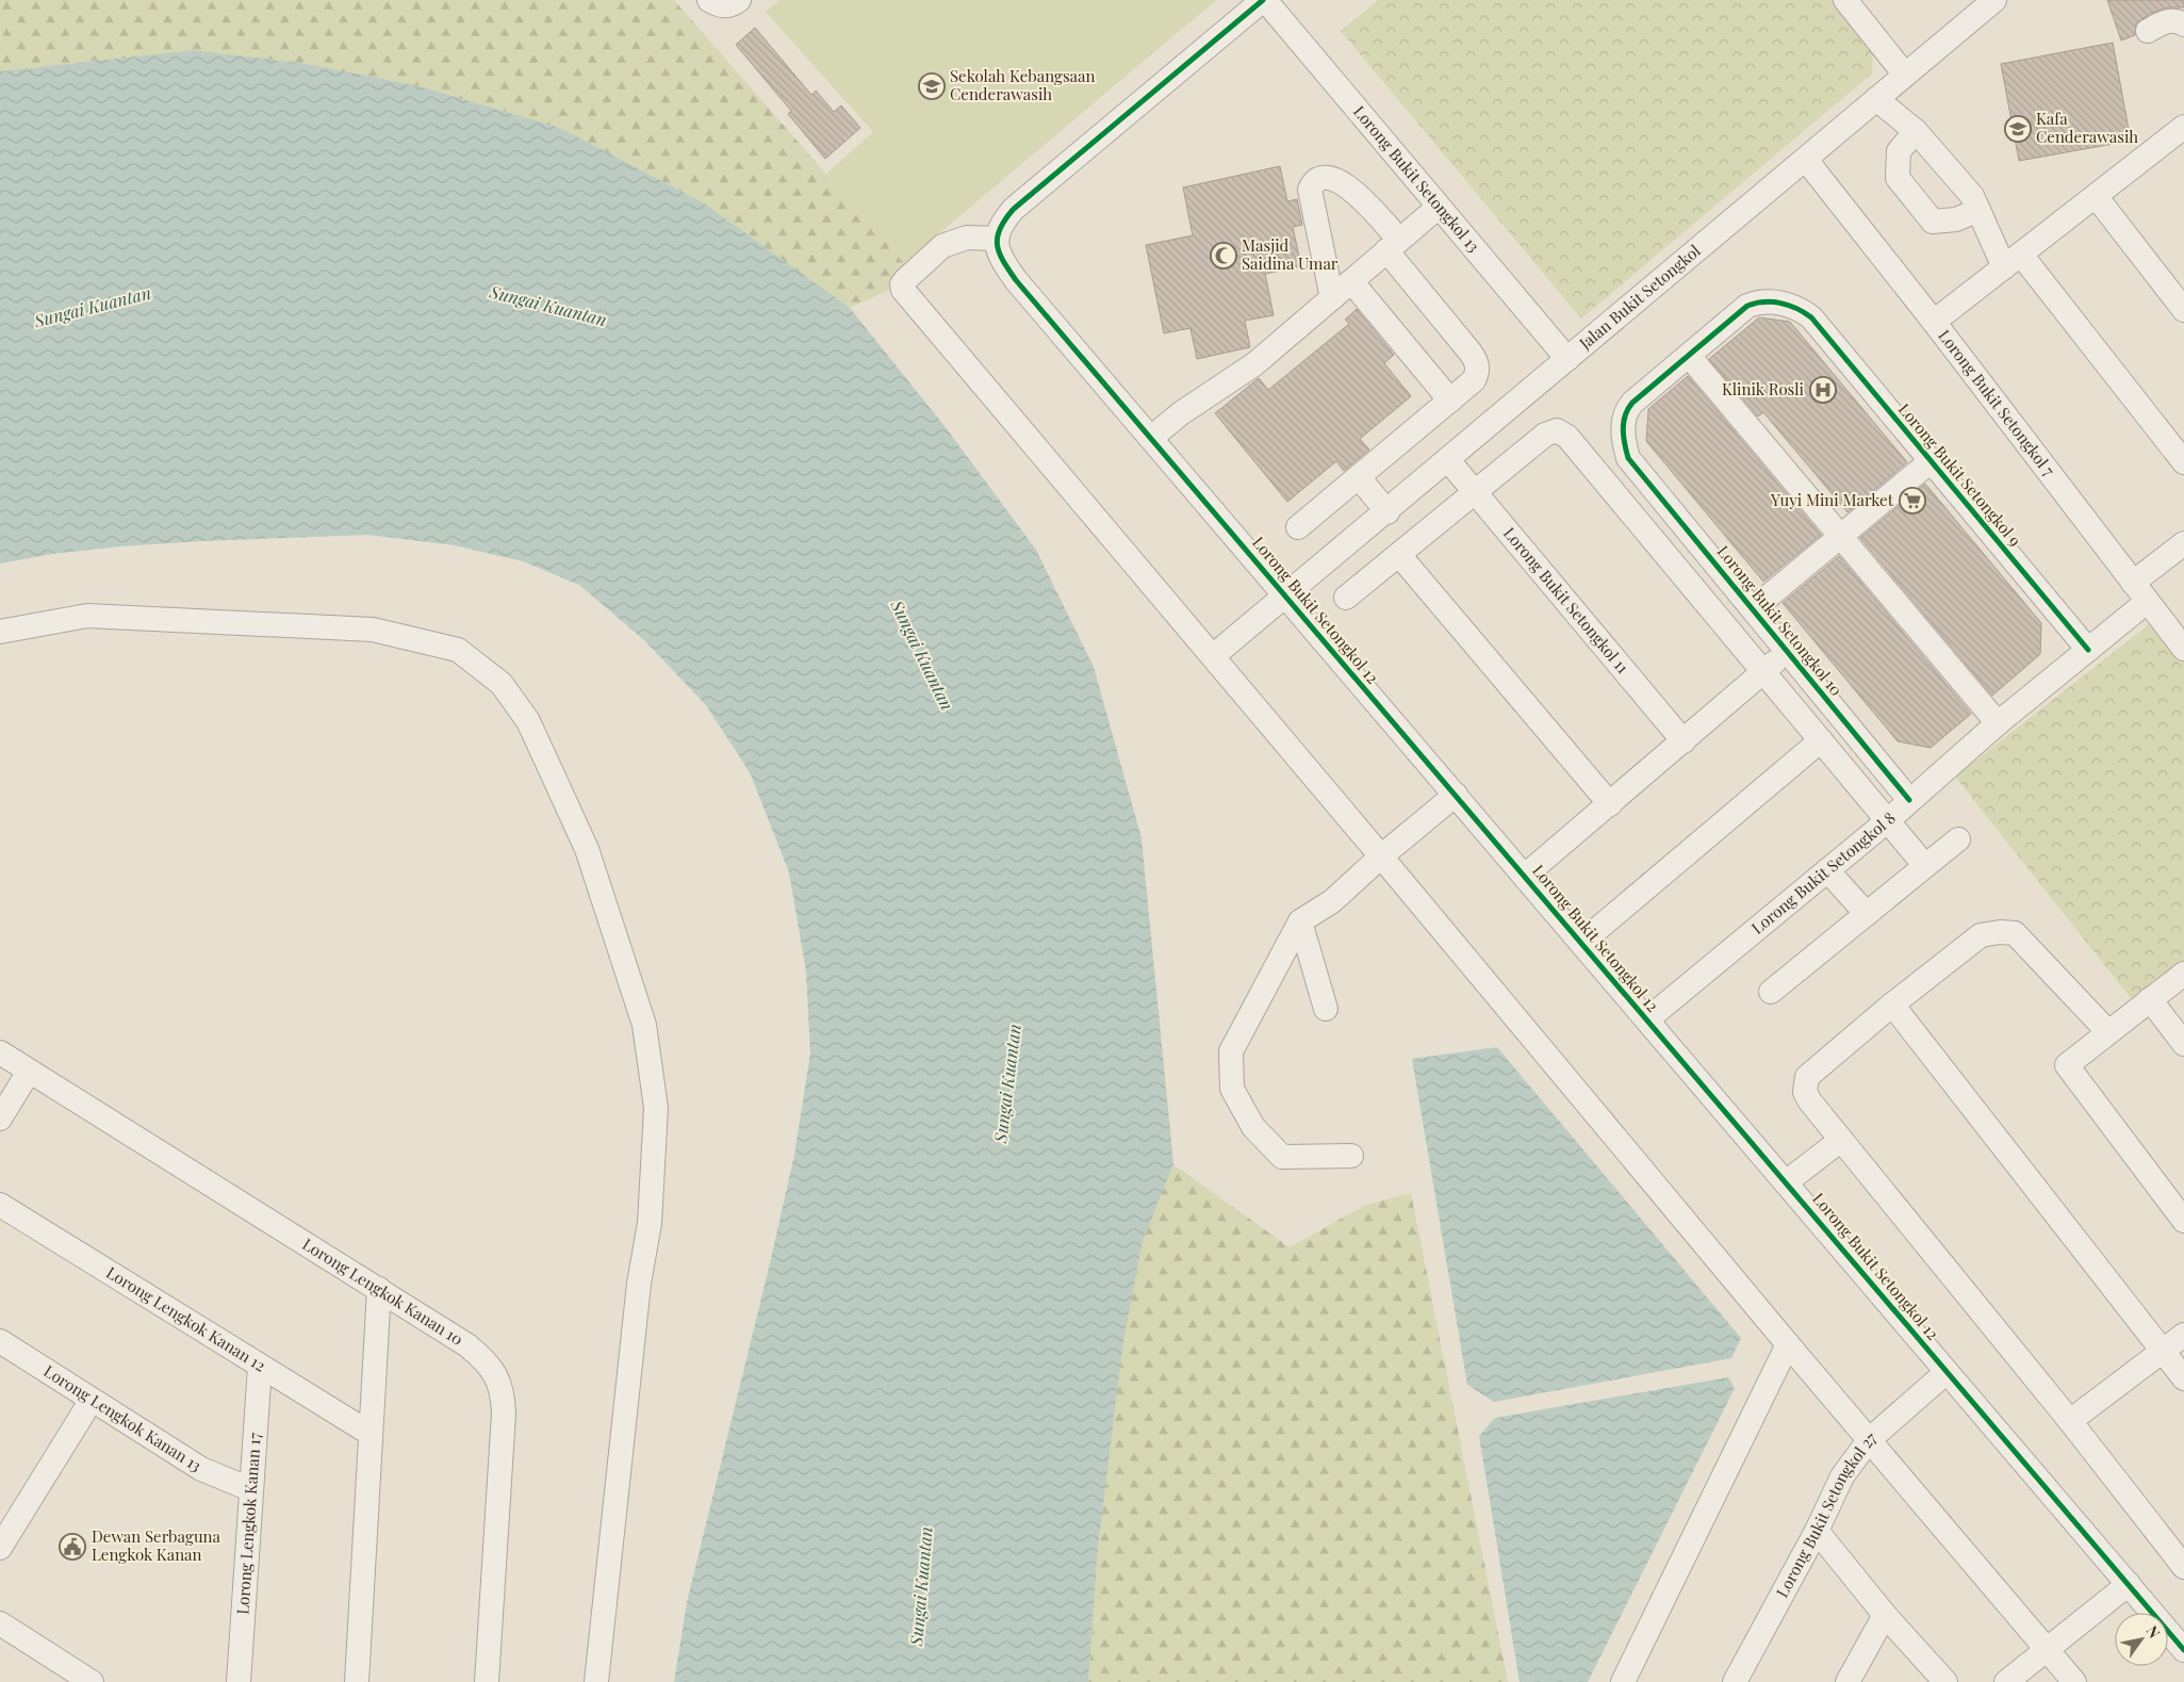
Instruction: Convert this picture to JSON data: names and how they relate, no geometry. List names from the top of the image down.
{
  "streets": {
    "street": [
      "Lorong Bukit Setongkol 13",
      "Jalan Bukit Setongkol",
      "Lorong Bukit Setongkol 7",
      "Lorong Bukit Setongkol 9",
      "Lorong Bukit Setongkol 11",
      "Lorong Bukit Setongkol 12",
      "Lorong Bukit Setongkol 10",
      "Lorong Bukit Setongkol 8",
      "Lorong Lengkok Kanan 10",
      "Lorong Lengkok Kanan 12",
      "Lorong Lengkok Kanan 13",
      "Lorong Bukit Setongkol 27",
      "Lorong Lengkok Kanan 17"
    ]
  },
  "crossings": [
    ["Lorong Bukit Setongkol 13", "Jalan Bukit Setongkol"],
    ["Jalan Bukit Setongkol", "Lorong Bukit Setongkol 7"],
    ["Jalan Bukit Setongkol", "Lorong Bukit Setongkol 11"],
    ["Jalan Bukit Setongkol", "Lorong Bukit Setongkol 12"],
    ["Lorong Bukit Setongkol 7", "Lorong Bukit Setongkol 8"],
    ["Lorong Bukit Setongkol 9", "Lorong Bukit Setongkol 10"],
    ["Lorong Bukit Setongkol 9", "Lorong Bukit Setongkol 8"],
    ["Lorong Bukit Setongkol 12", "Lorong Bukit Setongkol 8"],
    ["Lorong Bukit Setongkol 12", "Lorong Bukit Setongkol 27"],
    ["Lorong Bukit Setongkol 10", "Lorong Bukit Setongkol 8"],
    ["Lorong Lengkok Kanan 12", "Lorong Lengkok Kanan 17"],
    ["Lorong Lengkok Kanan 13", "Lorong Lengkok Kanan 17"]
  ],
  "water": ["Sungai Kuantan"],
  "places": {
    "school or university": ["Sekolah Kebangsaan Cenderawasih", "Kafa Cenderawasih"],
    "mosque": ["Masjid Saidina Umar"],
    "hospital": ["Klinik Rosli"],
    "supermarket": ["Yuyi Mini Market"],
    "public building": ["Dewan Serbaguna Lengkok Kanan"]
  },
  "north": "top right"
}
